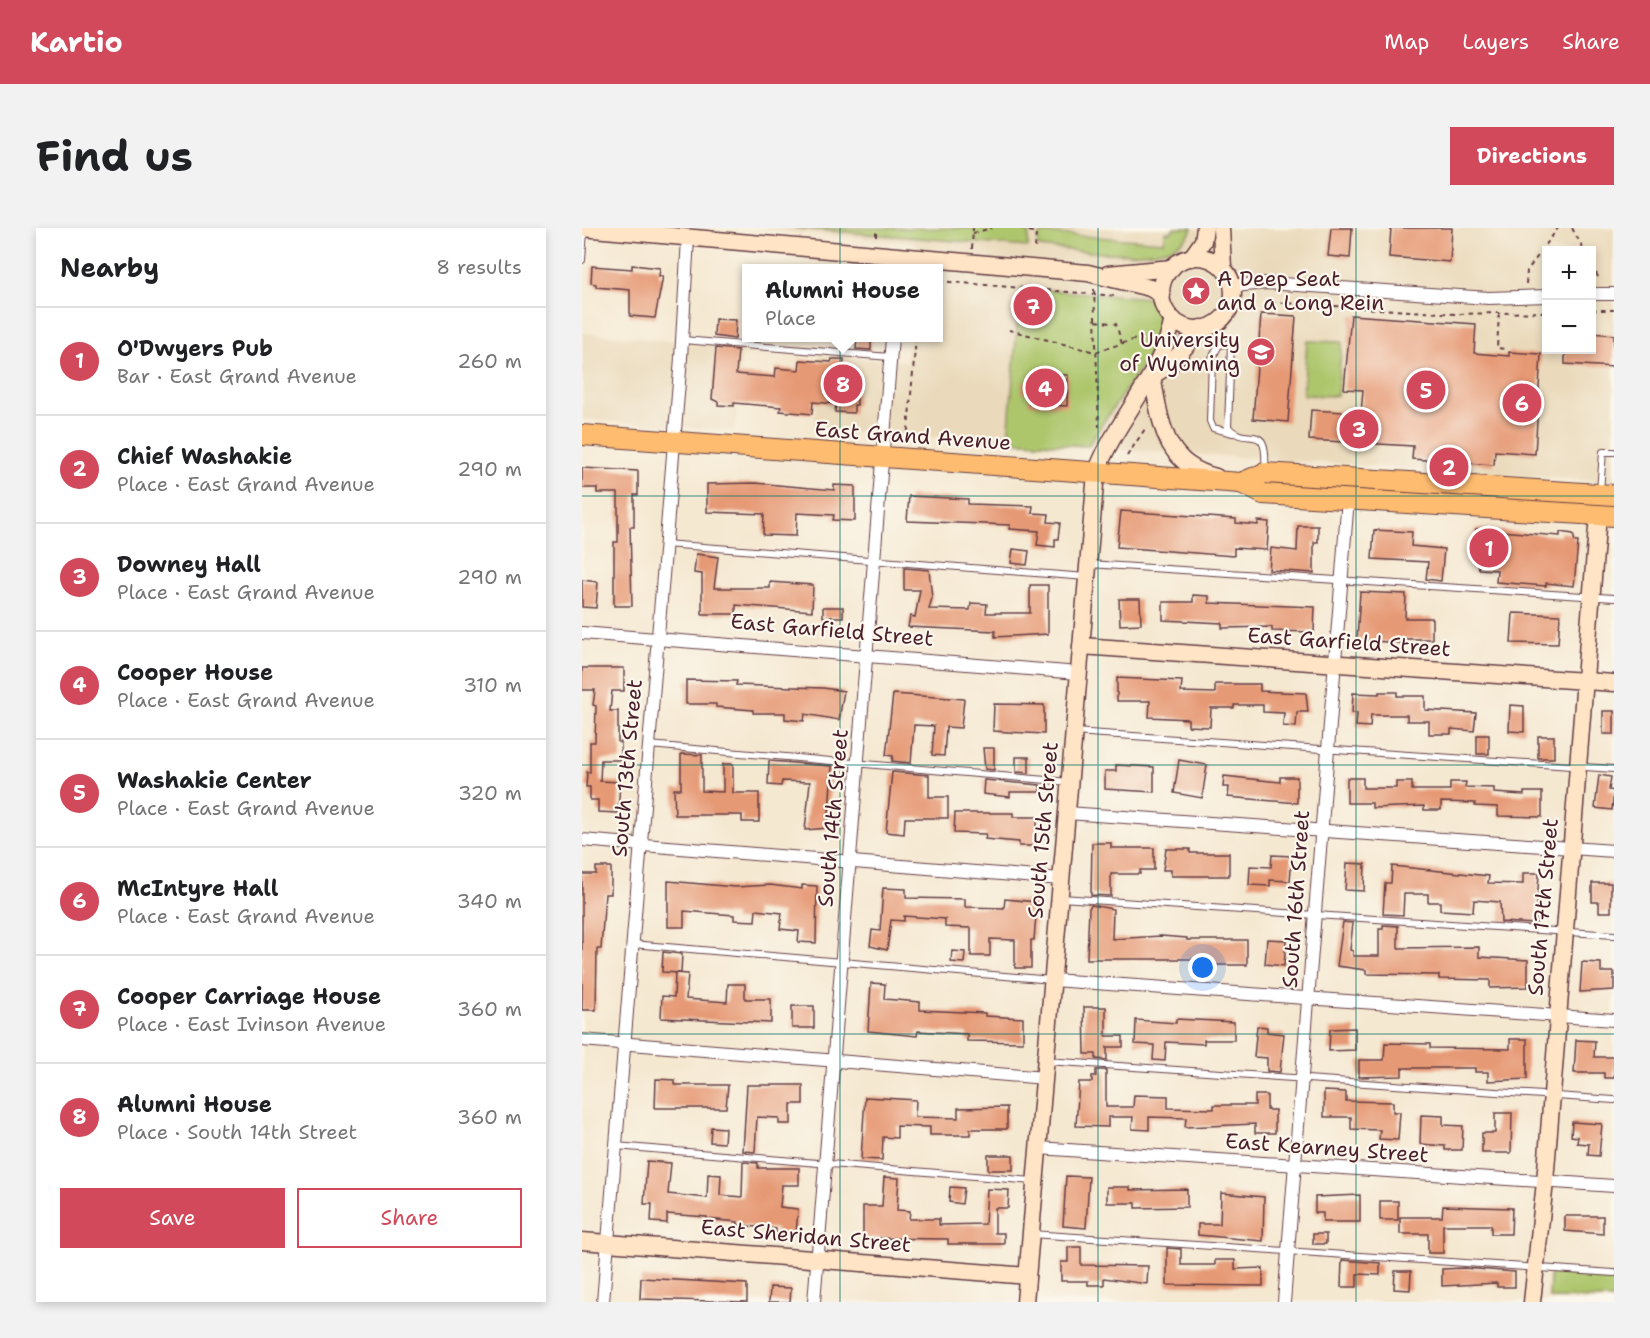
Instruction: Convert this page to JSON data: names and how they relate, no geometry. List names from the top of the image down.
{
  "streets": {
    "main road": ["East Grand Avenue"],
    "street": [
      "East Garfield Street",
      "South 13th Street",
      "South 14th Street",
      "South 15th Street",
      "South 16th Street",
      "South 17th Street",
      "East Kearney Street",
      "East Sheridan Street"
    ]
  },
  "crossings": [
    ["East Grand Avenue", "South 13th Street"],
    ["East Grand Avenue", "South 14th Street"],
    ["East Grand Avenue", "South 15th Street"],
    ["East Grand Avenue", "South 16th Street"],
    ["East Grand Avenue", "South 17th Street"],
    ["East Garfield Street", "South 13th Street"],
    ["East Garfield Street", "South 14th Street"],
    ["East Garfield Street", "South 15th Street"],
    ["East Garfield Street", "South 16th Street"],
    ["East Garfield Street", "South 17th Street"],
    ["South 13th Street", "East Sheridan Street"],
    ["South 14th Street", "East Sheridan Street"],
    ["South 15th Street", "East Kearney Street"],
    ["South 15th Street", "East Sheridan Street"],
    ["South 16th Street", "East Kearney Street"],
    ["South 17th Street", "East Kearney Street"]
  ],
  "places": {
    "place": ["A Deep Seat and a Long Rein"],
    "school or university": ["University of Wyoming"]
  },
  "page": {
    "header": "Kartio",
    "nav": ["Map", "Layers", "Share"],
    "buttons": [
      "Directions",
      ["Save", "Share"]
    ],
    "title": "Find us",
    "heading": ["Nearby", "8 results"],
    "map_buttons": ["+", "−"],
    "popup": ["Alumni House", "Place"],
    "pins": [
      "7",
      "8",
      "4",
      "5",
      "6",
      "3",
      "2",
      "1"
    ],
    "list": [
      {
        "mark": "1",
        "name": "O'Dwyers Pub",
        "note": "Bar · East Grand Avenue",
        "value": "260 m"
      },
      {
        "mark": "2",
        "name": "Chief Washakie",
        "note": "Place · East Grand Avenue",
        "value": "290 m"
      },
      {
        "mark": "3",
        "name": "Downey Hall",
        "note": "Place · East Grand Avenue",
        "value": "290 m"
      },
      {
        "mark": "4",
        "name": "Cooper House",
        "note": "Place · East Grand Avenue",
        "value": "310 m"
      },
      {
        "mark": "5",
        "name": "Washakie Center",
        "note": "Place · East Grand Avenue",
        "value": "320 m"
      },
      {
        "mark": "6",
        "name": "McIntyre Hall",
        "note": "Place · East Grand Avenue",
        "value": "340 m"
      },
      {
        "mark": "7",
        "name": "Cooper Carriage House",
        "note": "Place · East Ivinson Avenue",
        "value": "360 m"
      },
      {
        "mark": "8",
        "name": "Alumni House",
        "note": "Place · South 14th Street",
        "value": "360 m"
      }
    ]
  }
}
